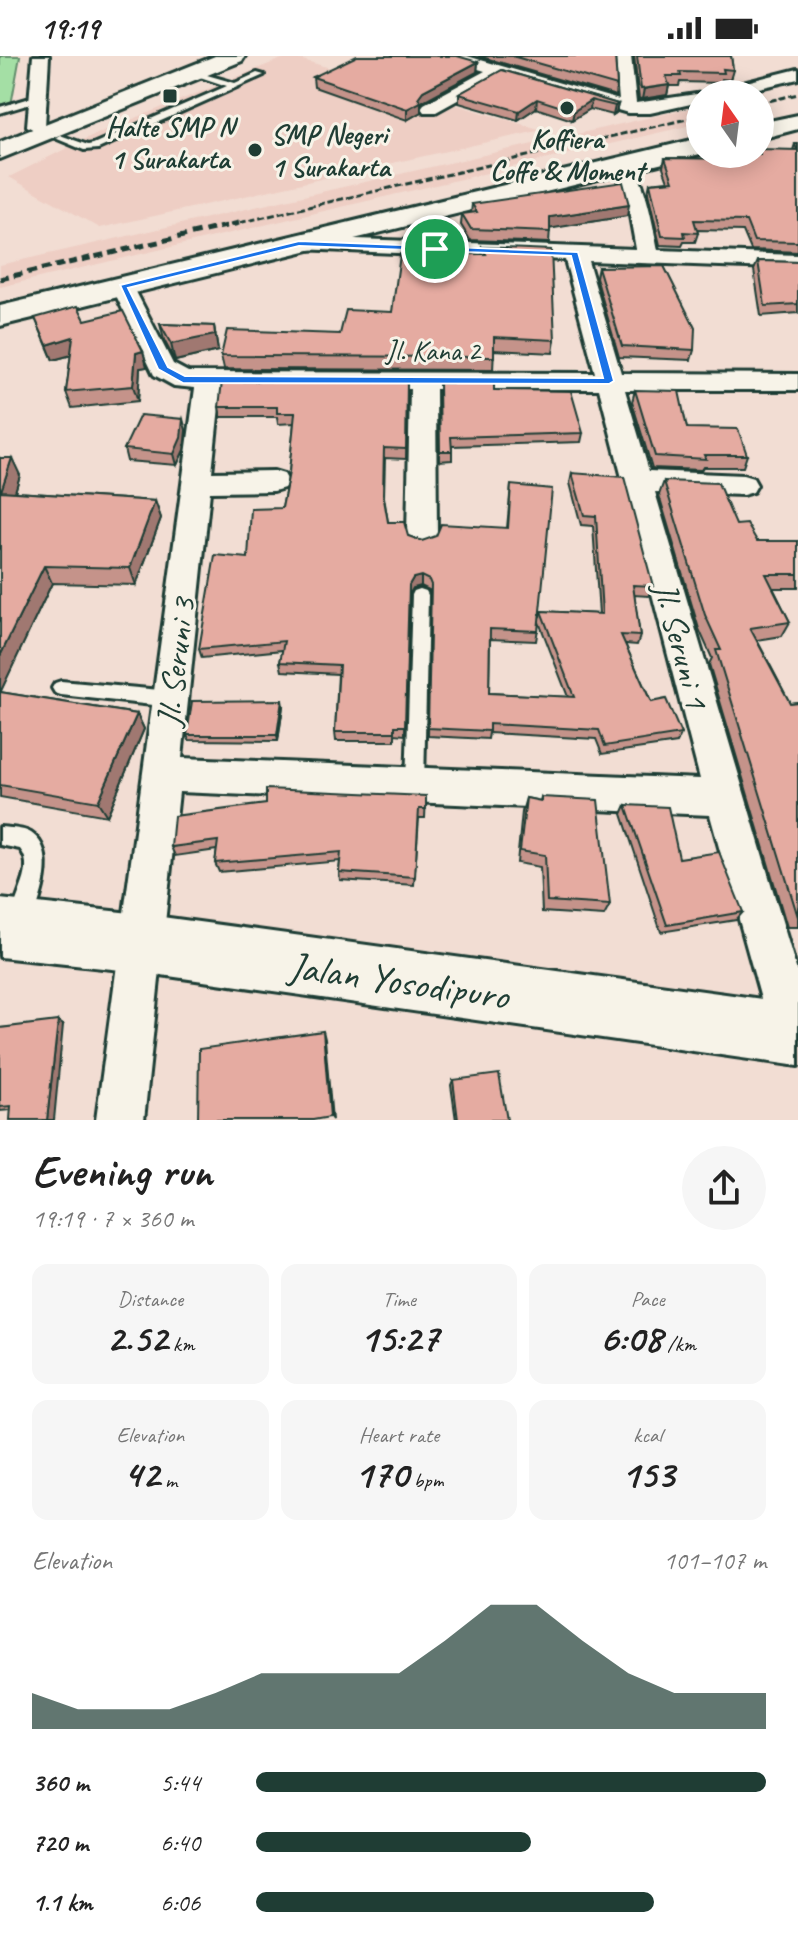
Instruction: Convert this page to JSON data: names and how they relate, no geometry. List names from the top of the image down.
{
  "streets": {
    "main road": ["Jalan Yosodipuro"],
    "street": ["Jl. Kana 2", "Jl. Seruni 1", "Jl. Seruni 3"]
  },
  "crossings": [
    ["Jl. Kana 2", "Jl. Seruni 1"],
    ["Jl. Kana 2", "Jl. Seruni 3"],
    ["Jl. Seruni 1", "Jalan Yosodipuro"],
    ["Jl. Seruni 3", "Jalan Yosodipuro"]
  ],
  "places": {
    "transit": ["Halte SMP N 1 Surakarta"],
    "other": ["Koffiera Coffe & Moment", "SMP Negeri 1 Surakarta"]
  },
  "north": "top",
  "page": {
    "status": "19:19",
    "heading": ["Evening run", "19:19 · 7 × 360 m"],
    "stats": [
      ["Distance", "2.52 km"],
      ["Time", "15:27"],
      ["Pace", "6:08 /km"],
      ["Elevation", "42 m"],
      ["Heart rate", "170 bpm"],
      ["kcal", "153"]
    ],
    "chart": ["Elevation", "101–107 m"],
    "list": [
      {
        "name": "360 m",
        "note": "5:44"
      },
      {
        "name": "720 m",
        "note": "6:40"
      },
      {
        "name": "1.1 km",
        "note": "6:06"
      }
    ]
  }
}
